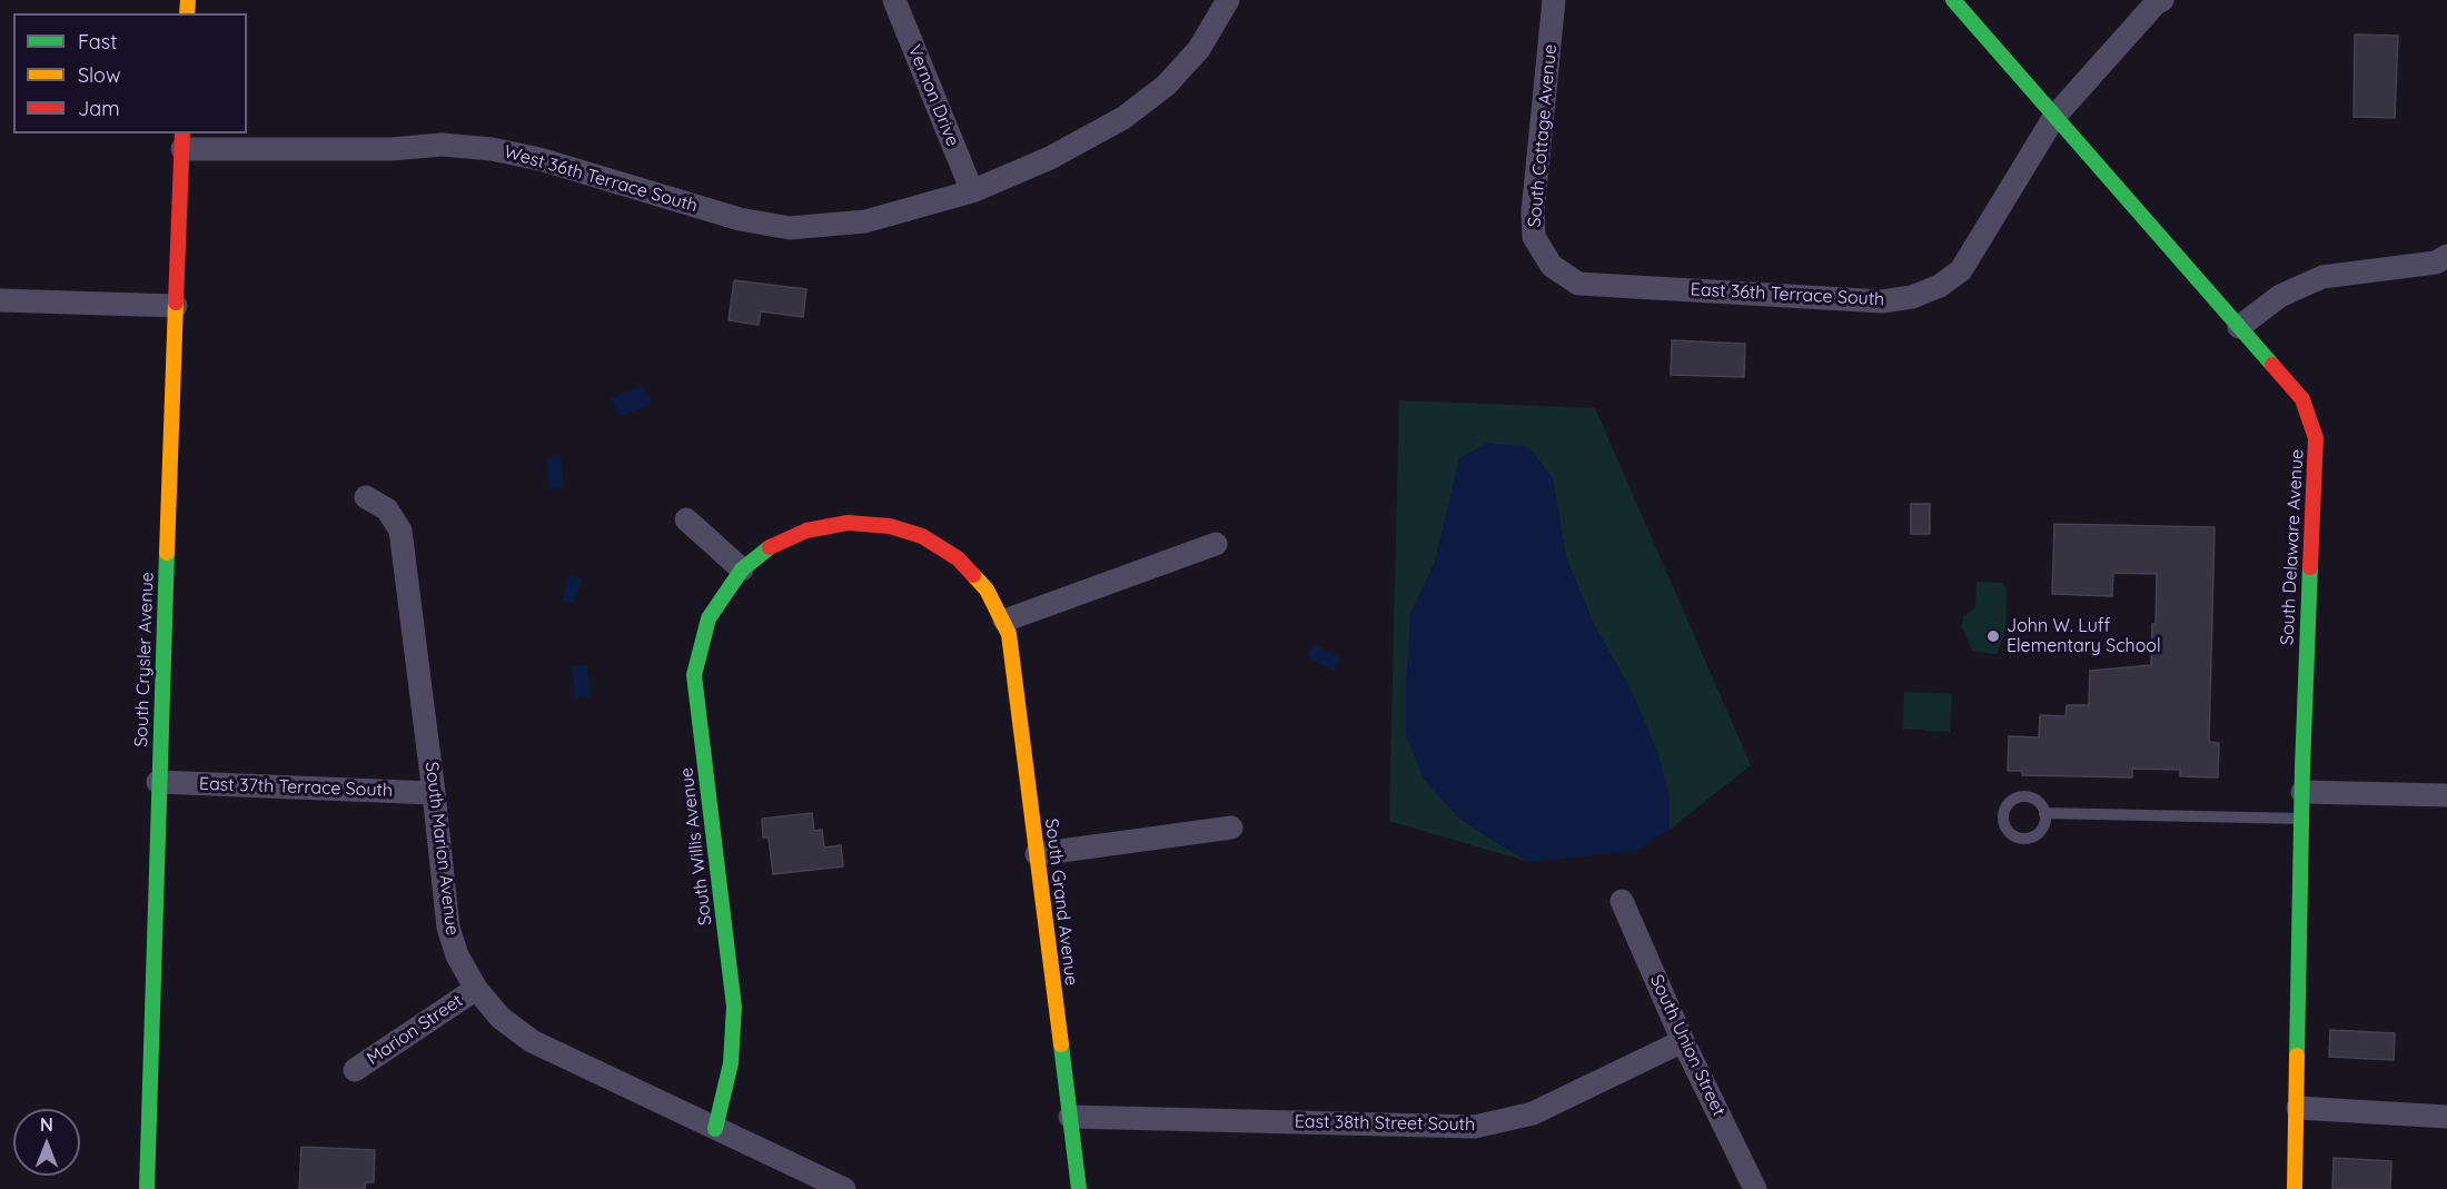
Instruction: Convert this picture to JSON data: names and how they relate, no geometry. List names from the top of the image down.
{
  "streets": {
    "street": [
      "Vernon Drive",
      "South Cottage Avenue",
      "West 36th Terrace South",
      "East 36th Terrace South",
      "South Delaware Avenue",
      "South Crysler Avenue",
      "East 37th Terrace South",
      "South Willis Avenue",
      "South Marion Avenue",
      "South Grand Avenue",
      "Marion Street",
      "South Union Street",
      "East 38th Street South"
    ]
  },
  "crossings": [
    ["Vernon Drive", "West 36th Terrace South"],
    ["South Cottage Avenue", "East 36th Terrace South"],
    ["West 36th Terrace South", "South Crysler Avenue"],
    ["East 36th Terrace South", "South Delaware Avenue"],
    ["South Crysler Avenue", "East 37th Terrace South"],
    ["East 37th Terrace South", "South Marion Avenue"],
    ["South Willis Avenue", "South Marion Avenue"],
    ["South Willis Avenue", "South Grand Avenue"],
    ["South Marion Avenue", "Marion Street"],
    ["South Grand Avenue", "East 38th Street South"],
    ["South Union Street", "East 38th Street South"]
  ],
  "places": ["John W. Luff Elementary School"],
  "legend": ["Fast", "Slow", "Jam"],
  "north": "top"
}
